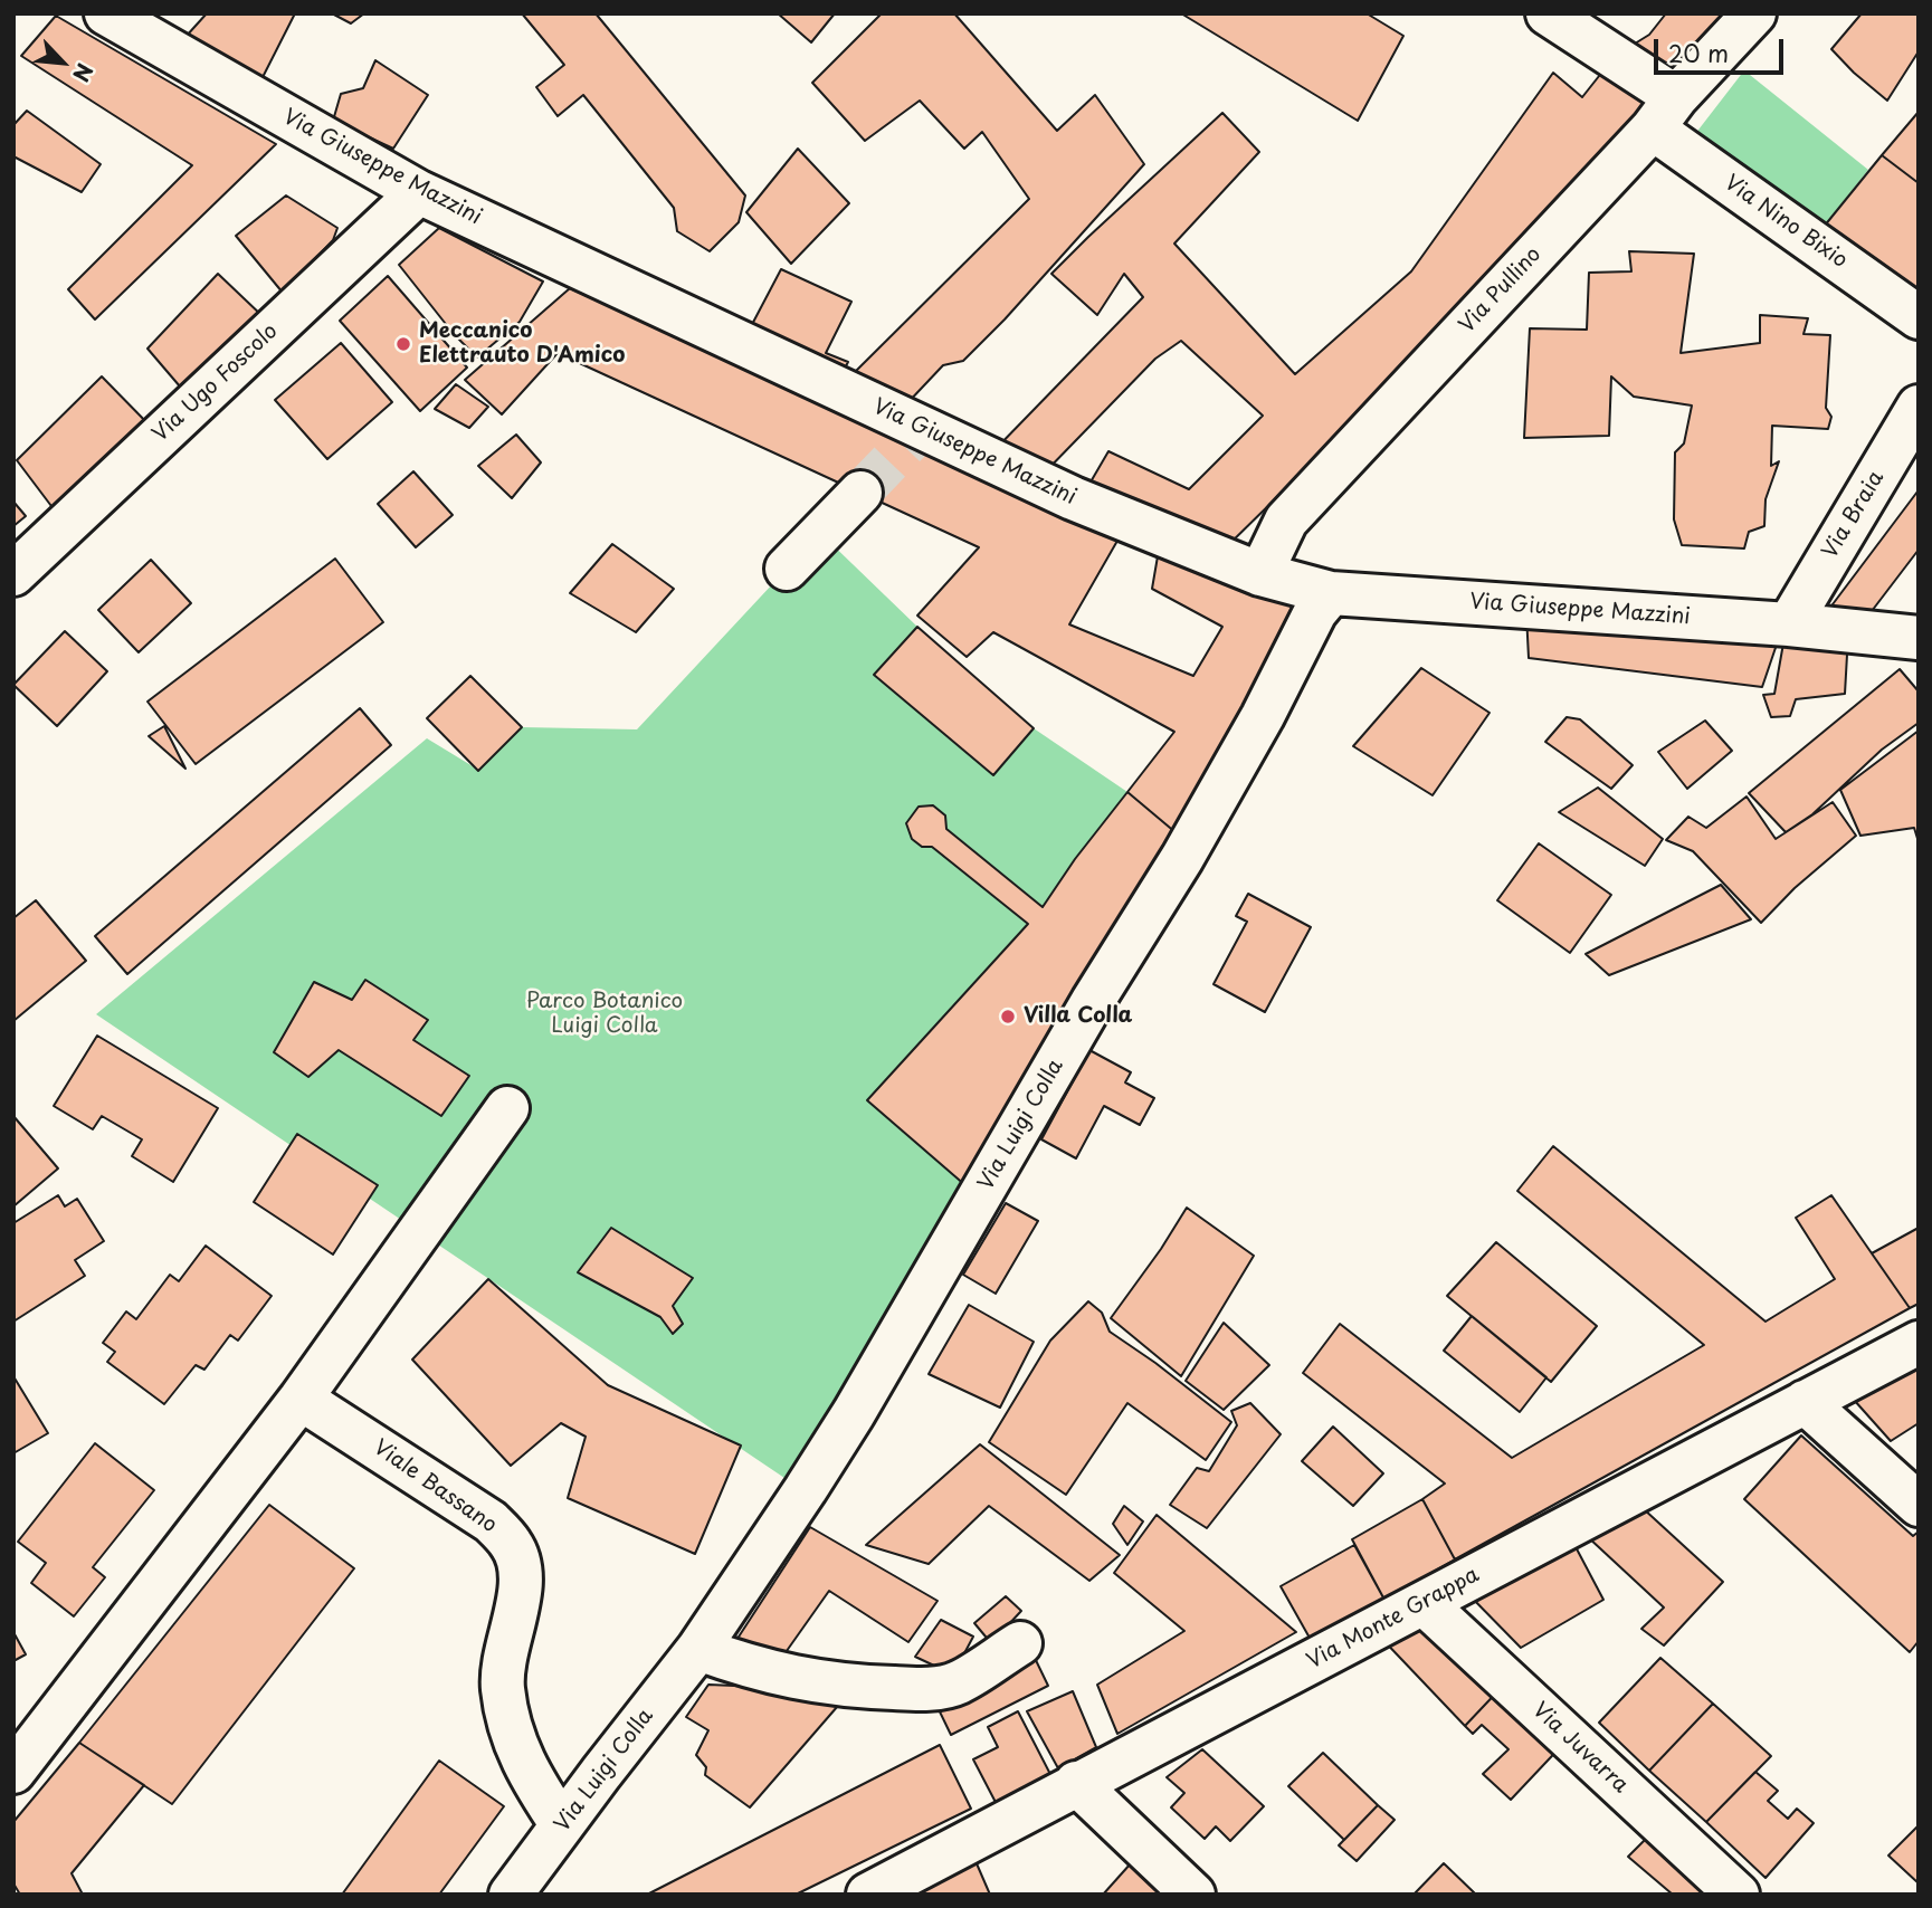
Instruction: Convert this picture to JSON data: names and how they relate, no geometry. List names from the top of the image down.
{
  "streets": {
    "street": [
      "Via Giuseppe Mazzini",
      "Via Nino Bixio",
      "Via Pullino",
      "Via Ugo Foscolo",
      "Via Braia",
      "Via Luigi Colla",
      "Viale Bassano",
      "Via Monte Grappa",
      "Via Juvarra"
    ]
  },
  "crossings": [
    ["Via Giuseppe Mazzini", "Via Pullino"],
    ["Via Giuseppe Mazzini", "Via Ugo Foscolo"],
    ["Via Giuseppe Mazzini", "Via Braia"],
    ["Via Giuseppe Mazzini", "Via Luigi Colla"],
    ["Via Nino Bixio", "Via Pullino"],
    ["Via Luigi Colla", "Viale Bassano"],
    ["Via Monte Grappa", "Via Juvarra"]
  ],
  "parks": ["Parco Botanico Luigi Colla"],
  "places": ["Meccanico Elettrauto D'Amico", "Villa Colla"],
  "scale_bar": "20 m",
  "north": "bottom right"
}
